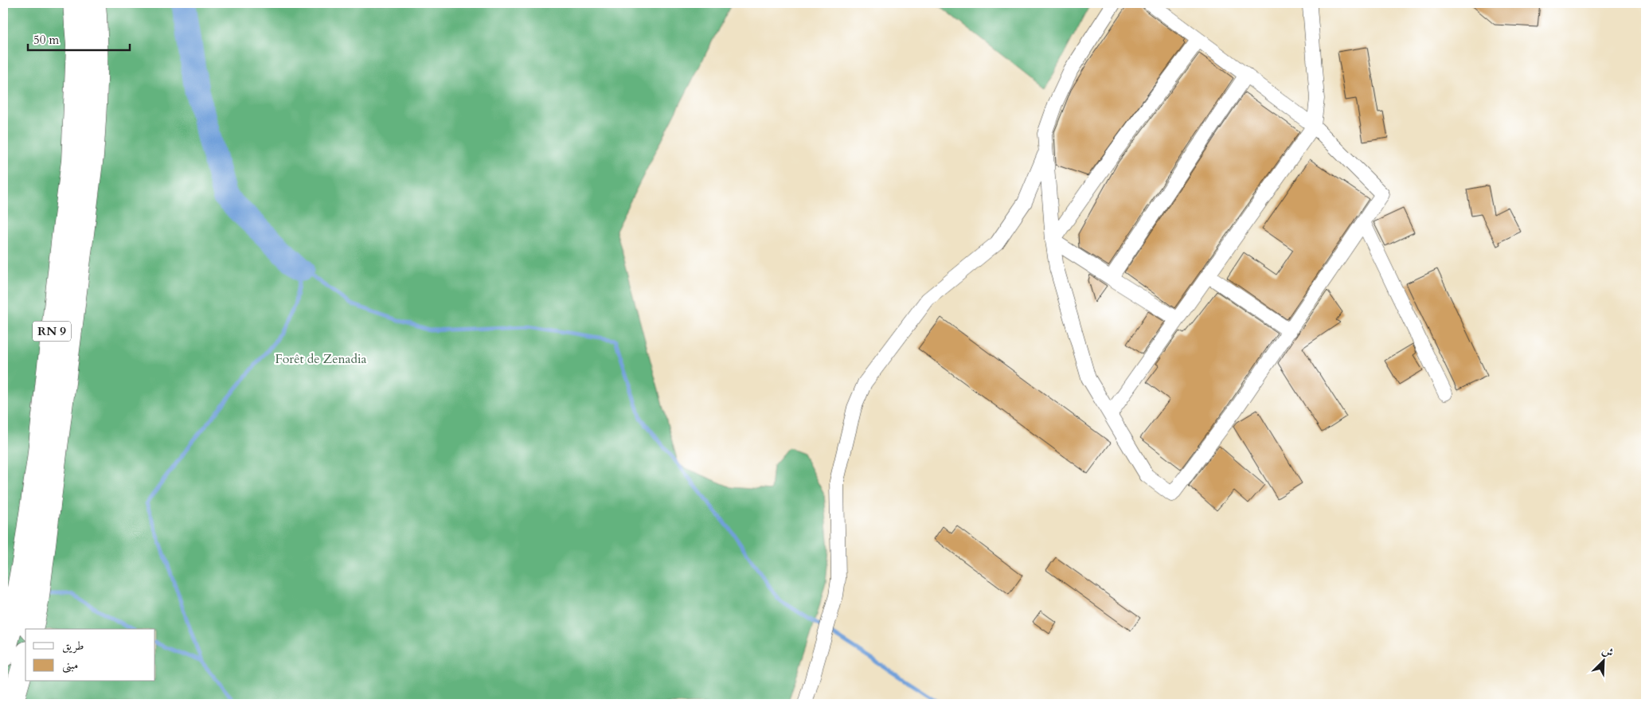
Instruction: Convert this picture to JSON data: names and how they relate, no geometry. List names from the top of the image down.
{
  "streets": {
    "highway": ["RN 9"]
  },
  "parks": ["Forêt de Zenadia"],
  "legend": ["طريق", "مبنى"],
  "scale_bar": "50 m",
  "north": "top right"
}
